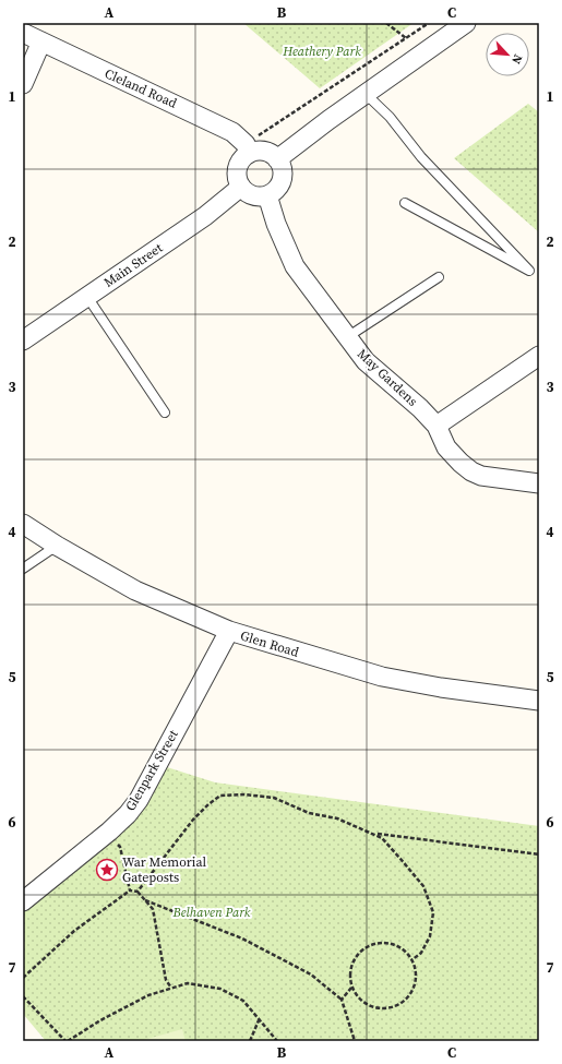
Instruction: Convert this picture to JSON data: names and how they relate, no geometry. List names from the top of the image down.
{
  "streets": {
    "street": [
      "Cleland Road",
      "Main Street",
      "May Gardens",
      "Glen Road",
      "Glenpark Street"
    ]
  },
  "crossings": [
    ["Cleland Road", "Main Street"],
    ["Cleland Road", "May Gardens"],
    ["Main Street", "May Gardens"],
    ["Glen Road", "Glenpark Street"]
  ],
  "parks": ["Heathery Park", "Belhaven Park"],
  "places": {
    "place": ["War Memorial Gateposts"]
  },
  "north": "bottom right",
  "grid": {
    "columns": ["A", "B", "C"],
    "rows": [
      "1",
      "2",
      "3",
      "4",
      "5",
      "6",
      "7"
    ]
  }
}
